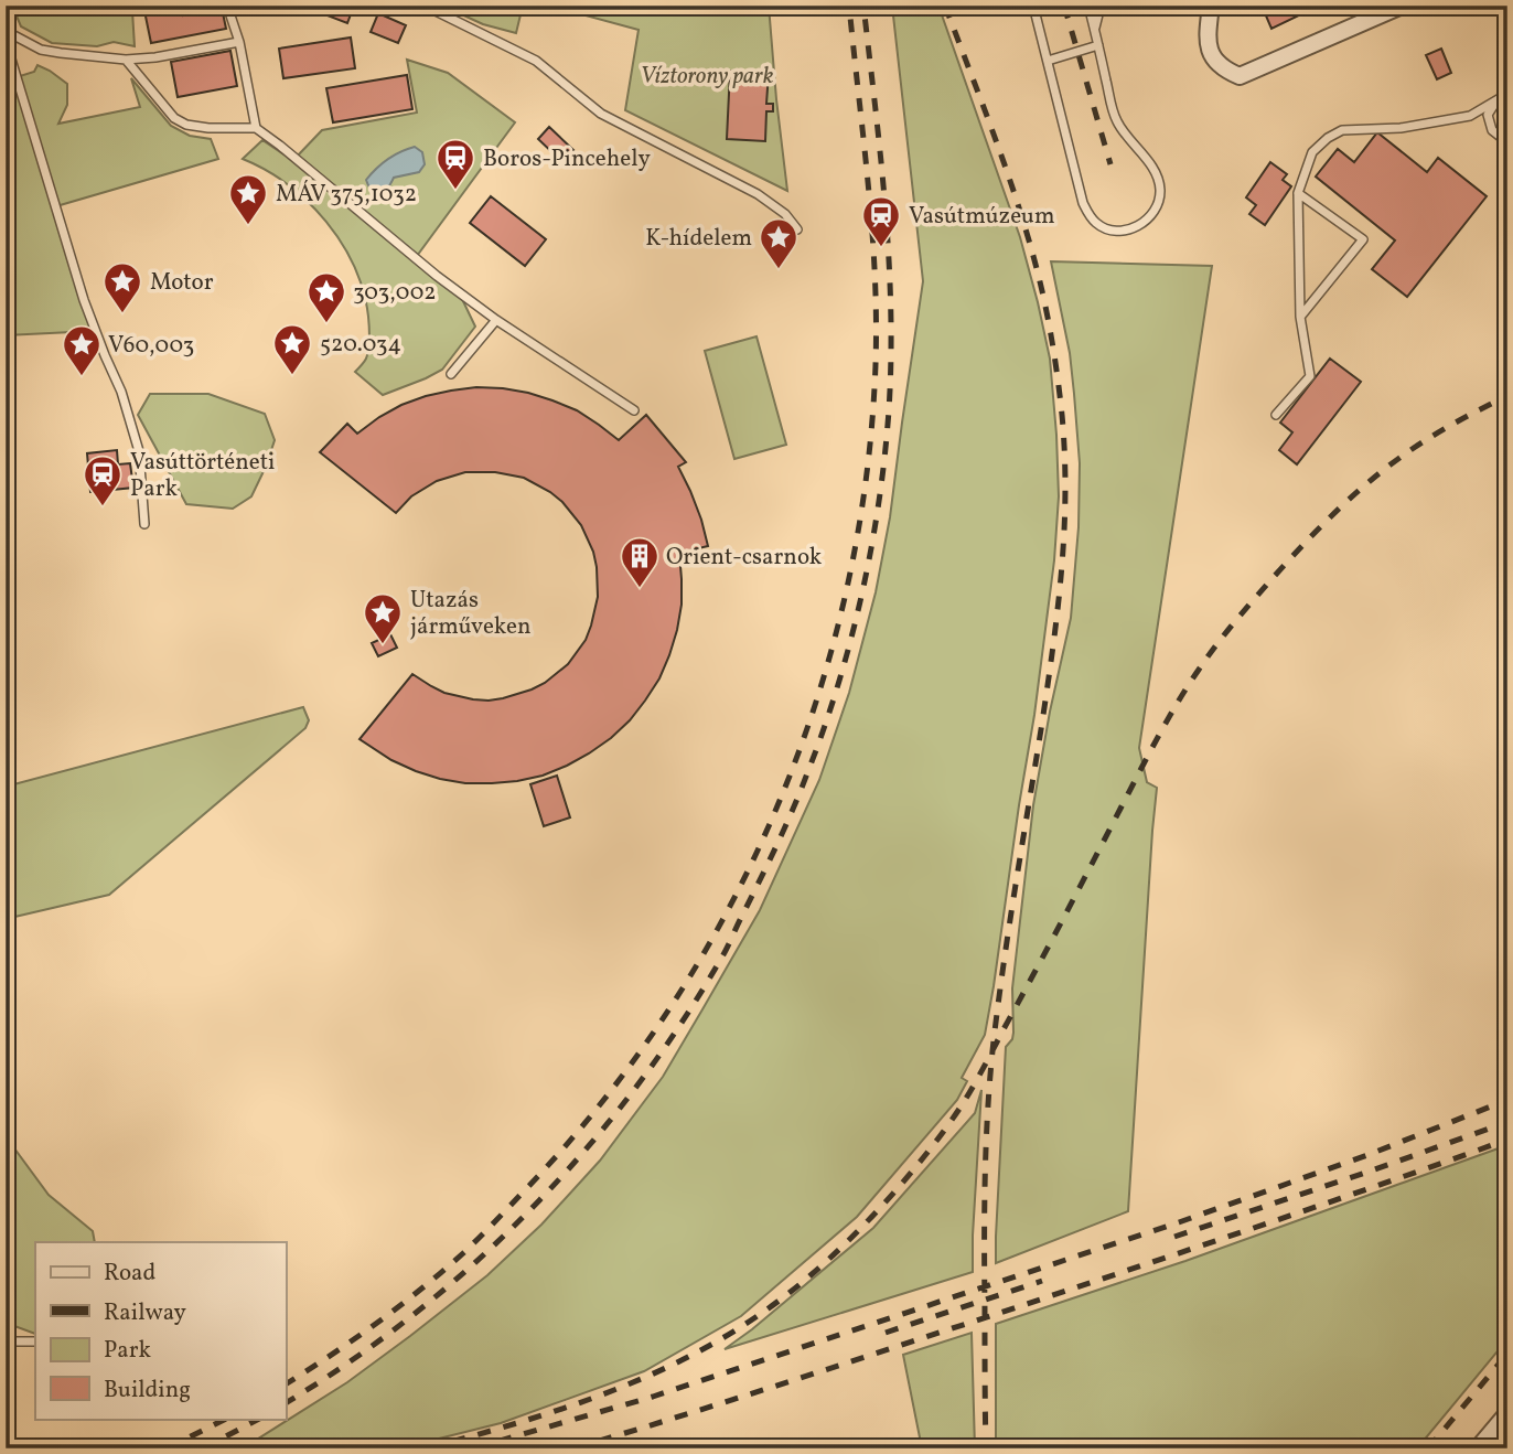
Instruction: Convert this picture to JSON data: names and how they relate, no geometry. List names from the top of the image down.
{
  "parks": ["Víztorony park"],
  "places": {
    "station": ["Boros-Pincehely", "Vasútmúzeum", "Vasúttörténeti Park"],
    "place": [
      "MÁV 375,1032",
      "K-hídelem",
      "Motor",
      "303,002",
      "520.034",
      "V60,003",
      "Utazás járműveken"
    ],
    "building": ["Orient-csarnok"]
  },
  "legend": [
    "Road",
    "Railway",
    "Park",
    "Building"
  ]
}
